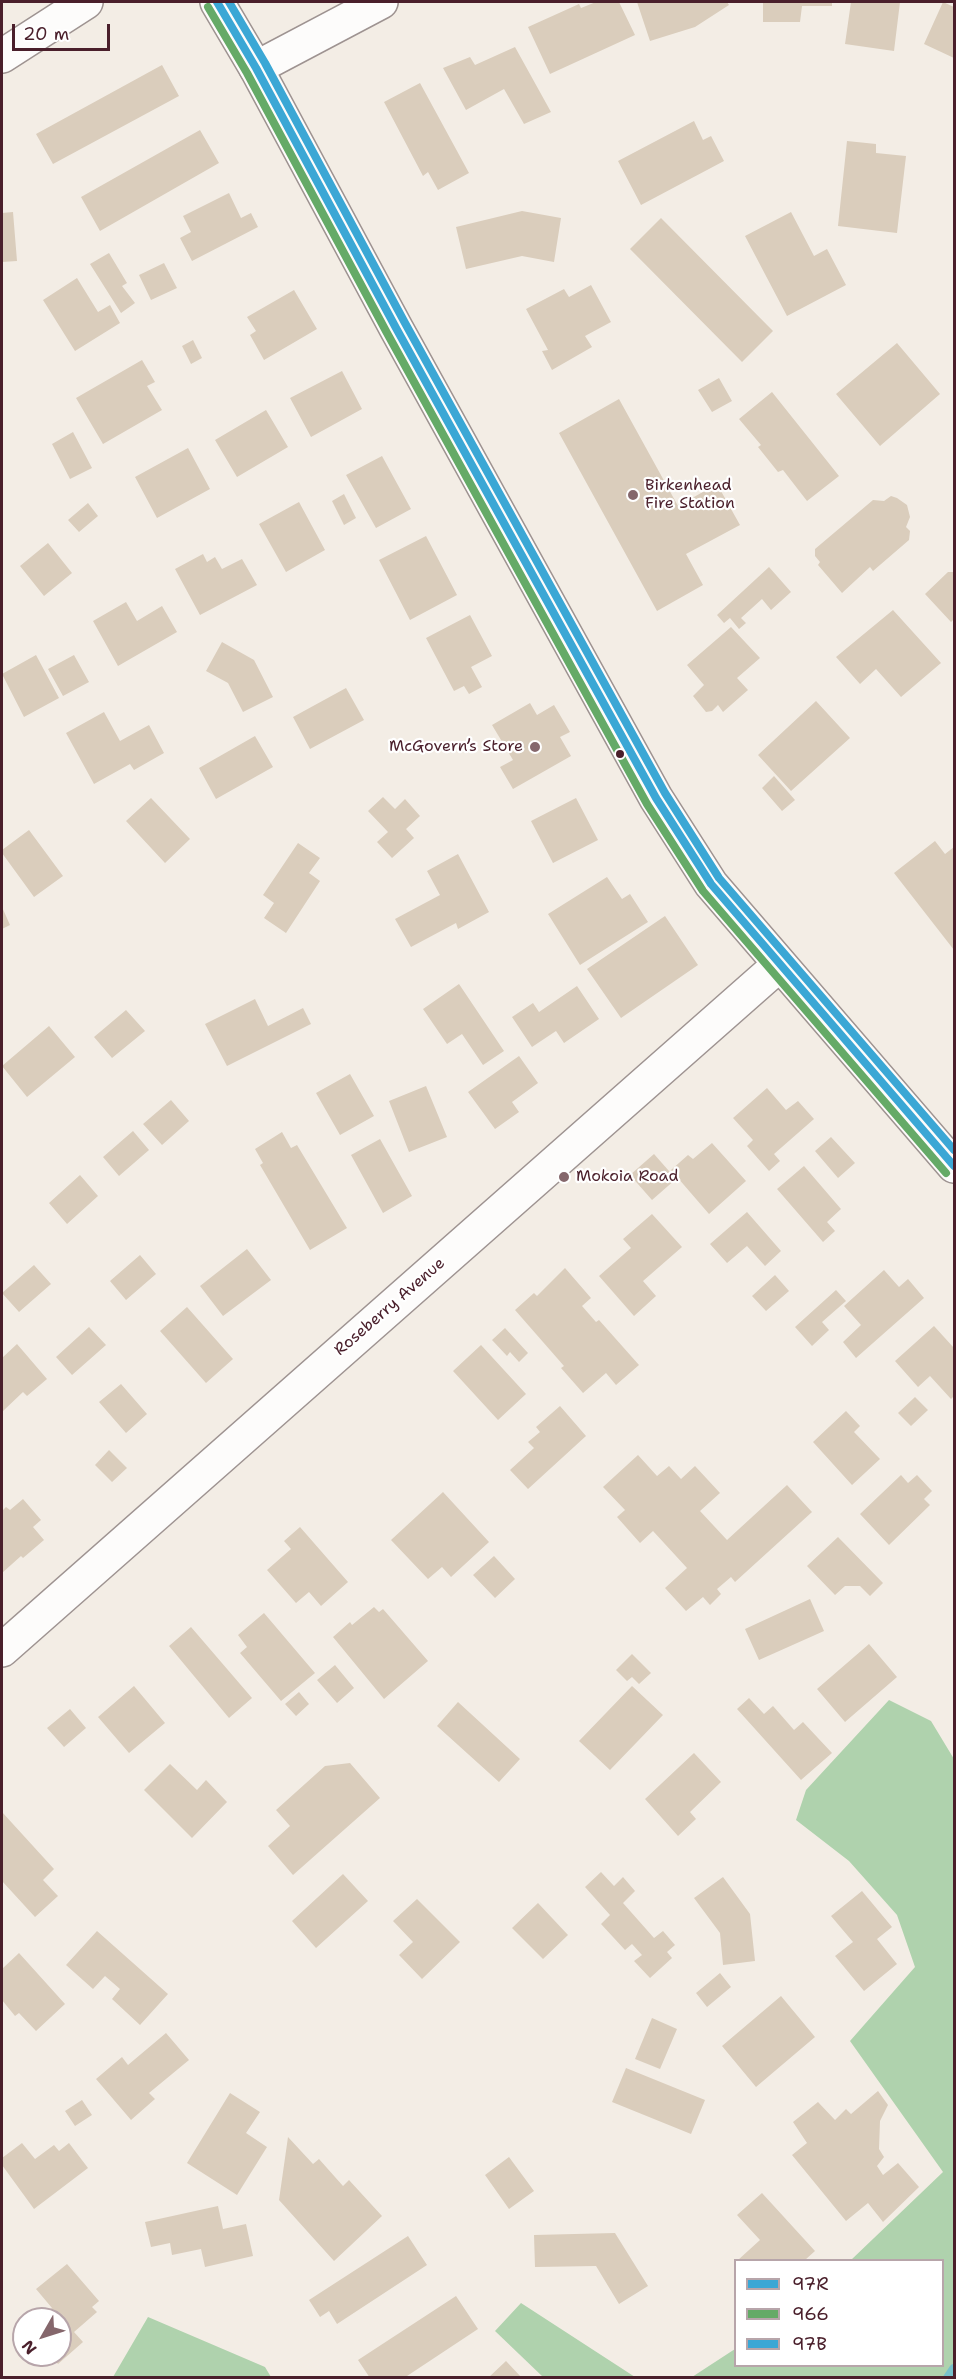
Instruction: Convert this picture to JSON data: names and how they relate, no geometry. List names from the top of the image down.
{
  "streets": {
    "main road": ["Roseberry Avenue"]
  },
  "places": ["Birkenhead Fire Station", "McGovern’s Store", "Mokoia Road"],
  "lines": ["transit line 97R", "transit line 97B", "transit line 966"],
  "legend": ["97R", "966", "97B"],
  "scale_bar": "20 m",
  "north": "bottom left"
}
